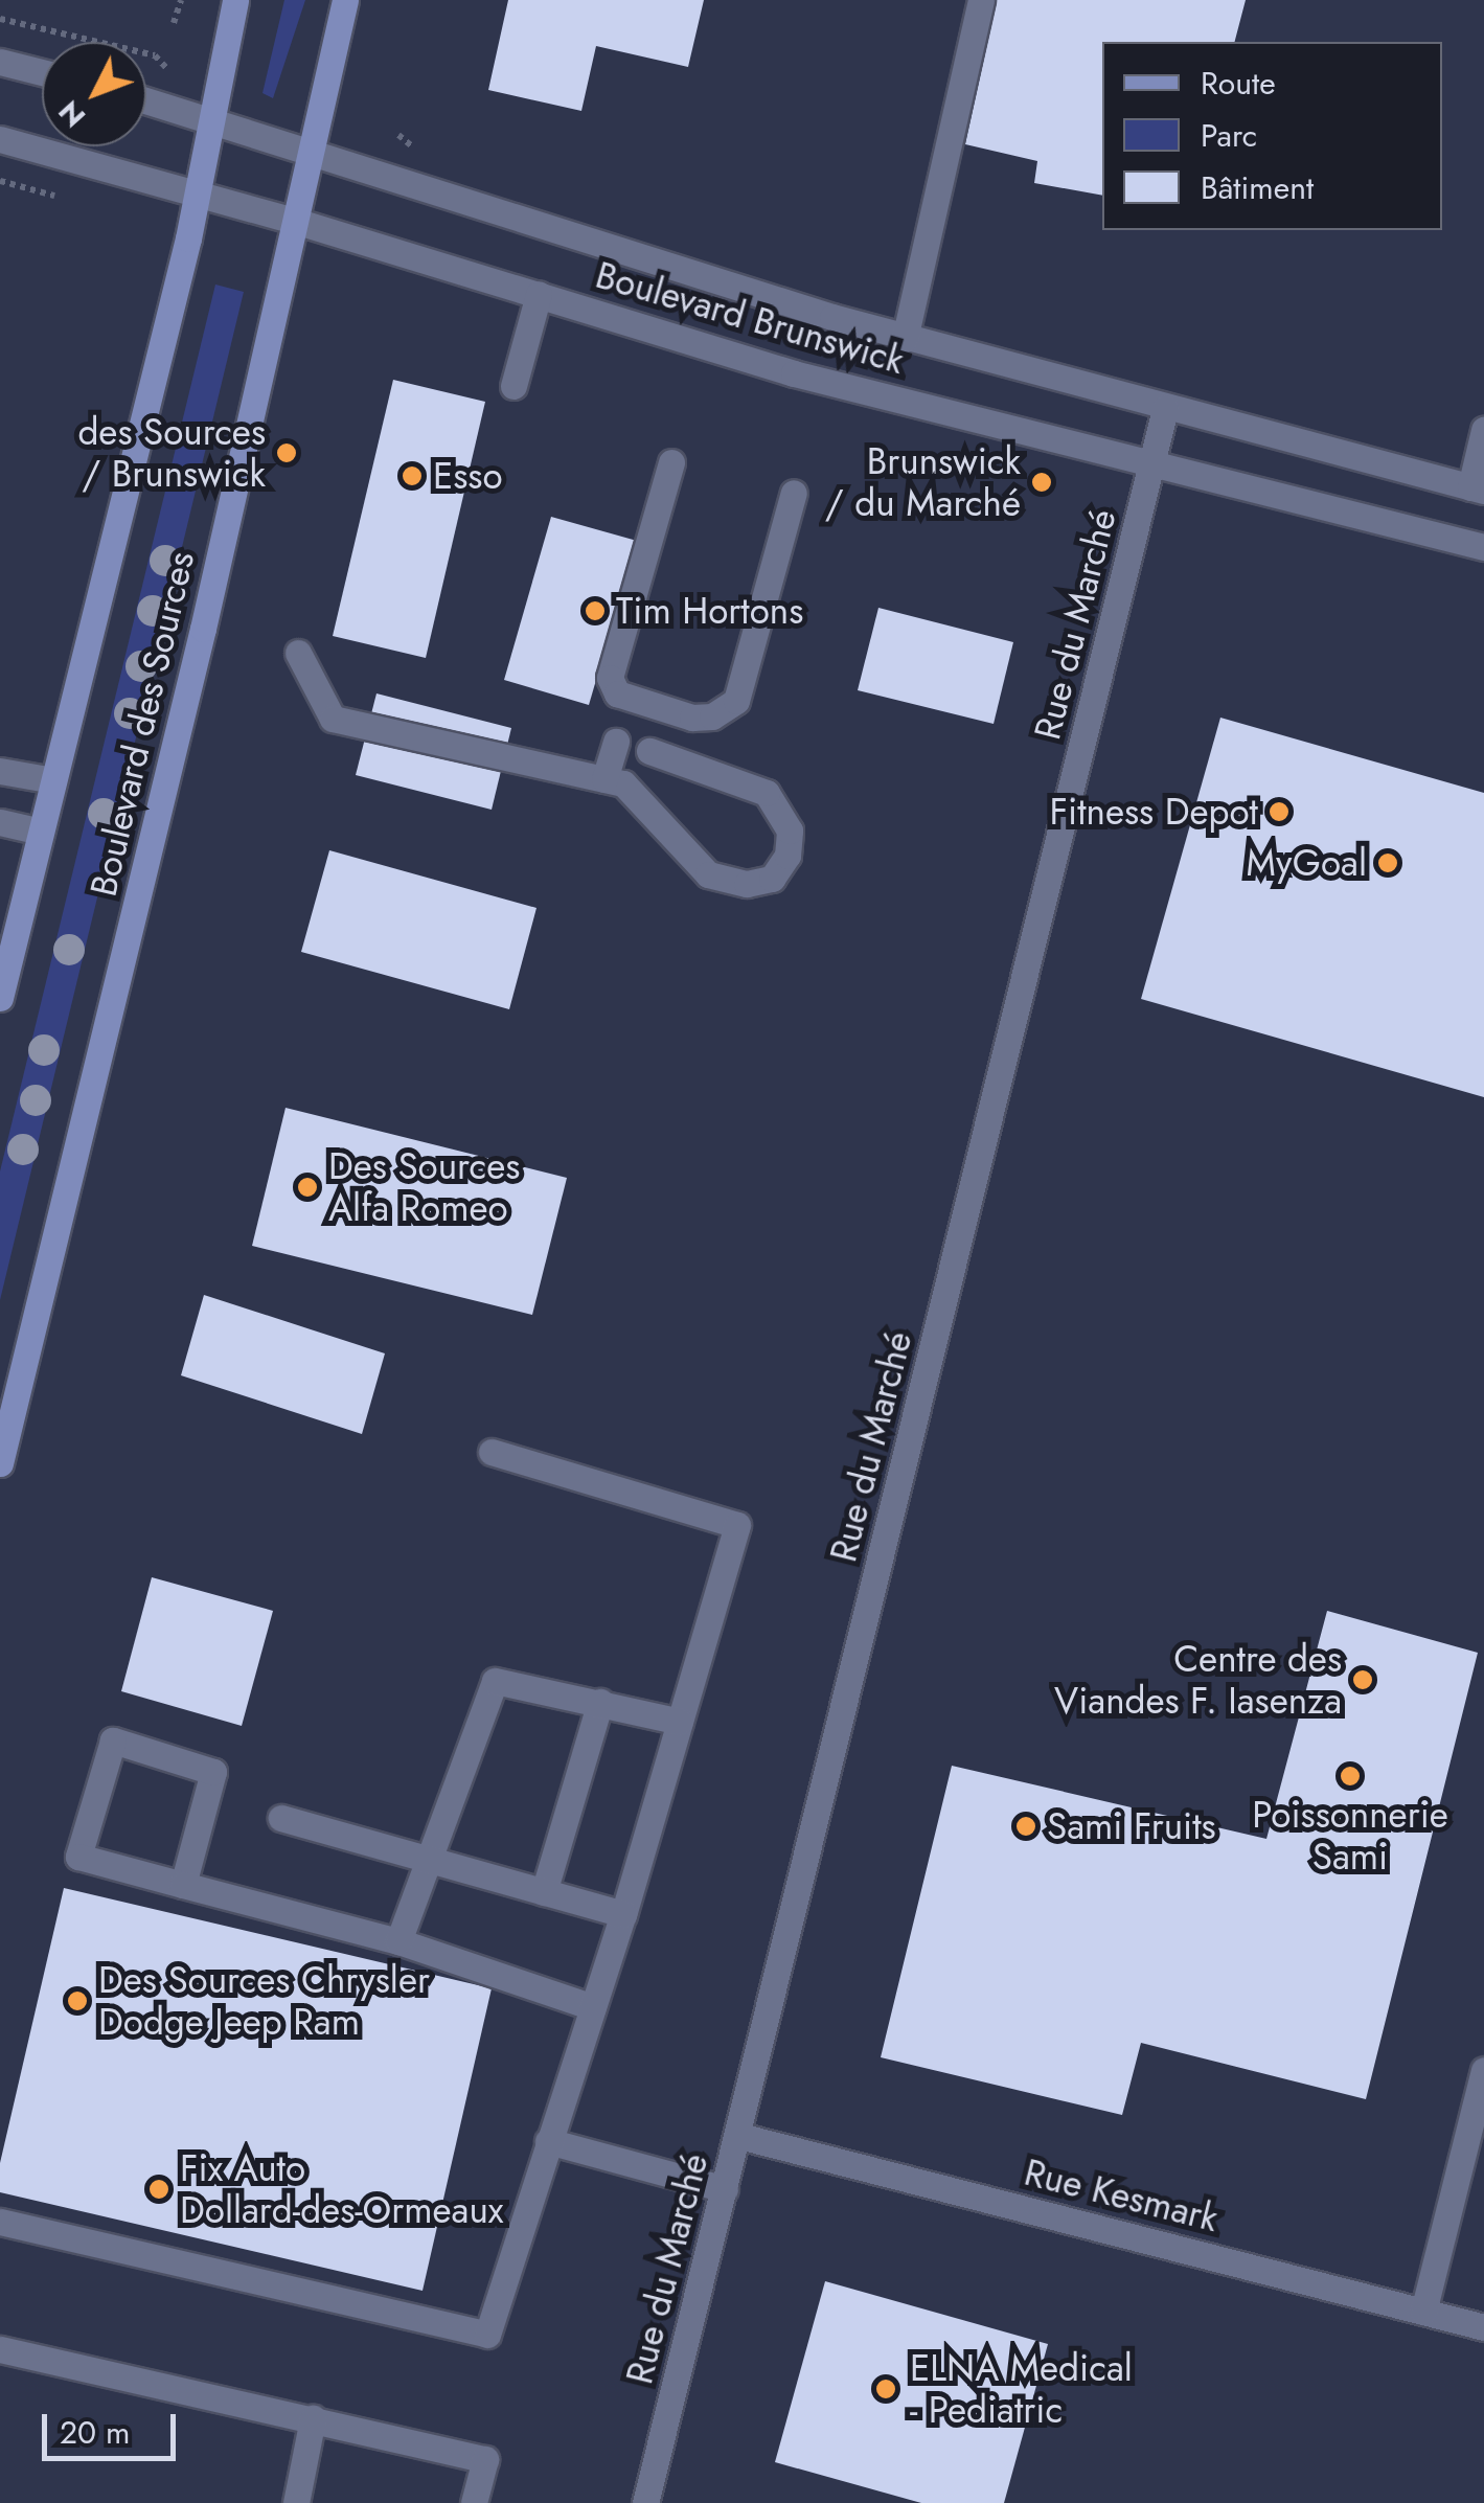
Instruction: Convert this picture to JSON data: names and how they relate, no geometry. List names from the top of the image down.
{
  "streets": {
    "main road": ["Boulevard des Sources"],
    "street": ["Boulevard Brunswick", "Rue du Marché", "Rue Kesmark"]
  },
  "crossings": [
    ["Boulevard Brunswick", "Rue du Marché"],
    ["Boulevard Brunswick", "Boulevard des Sources"],
    ["Rue du Marché", "Rue Kesmark"]
  ],
  "places": [
    "des Sources / Brunswick",
    "Esso",
    "Brunswick / du Marché",
    "Tim Hortons",
    "Fitness Depot",
    "MyGoal",
    "Des Sources Alfa Romeo",
    "Centre des Viandes F. Iasenza",
    "Poissonnerie Sami",
    "Sami Fruits",
    "Des Sources Chrysler Dodge Jeep Ram",
    "Fix Auto Dollard-des-Ormeaux",
    "ELNA Medical - Pediatric"
  ],
  "legend": ["Route", "Parc", "Bâtiment"],
  "scale_bar": "20 m",
  "north": "bottom left"
}
